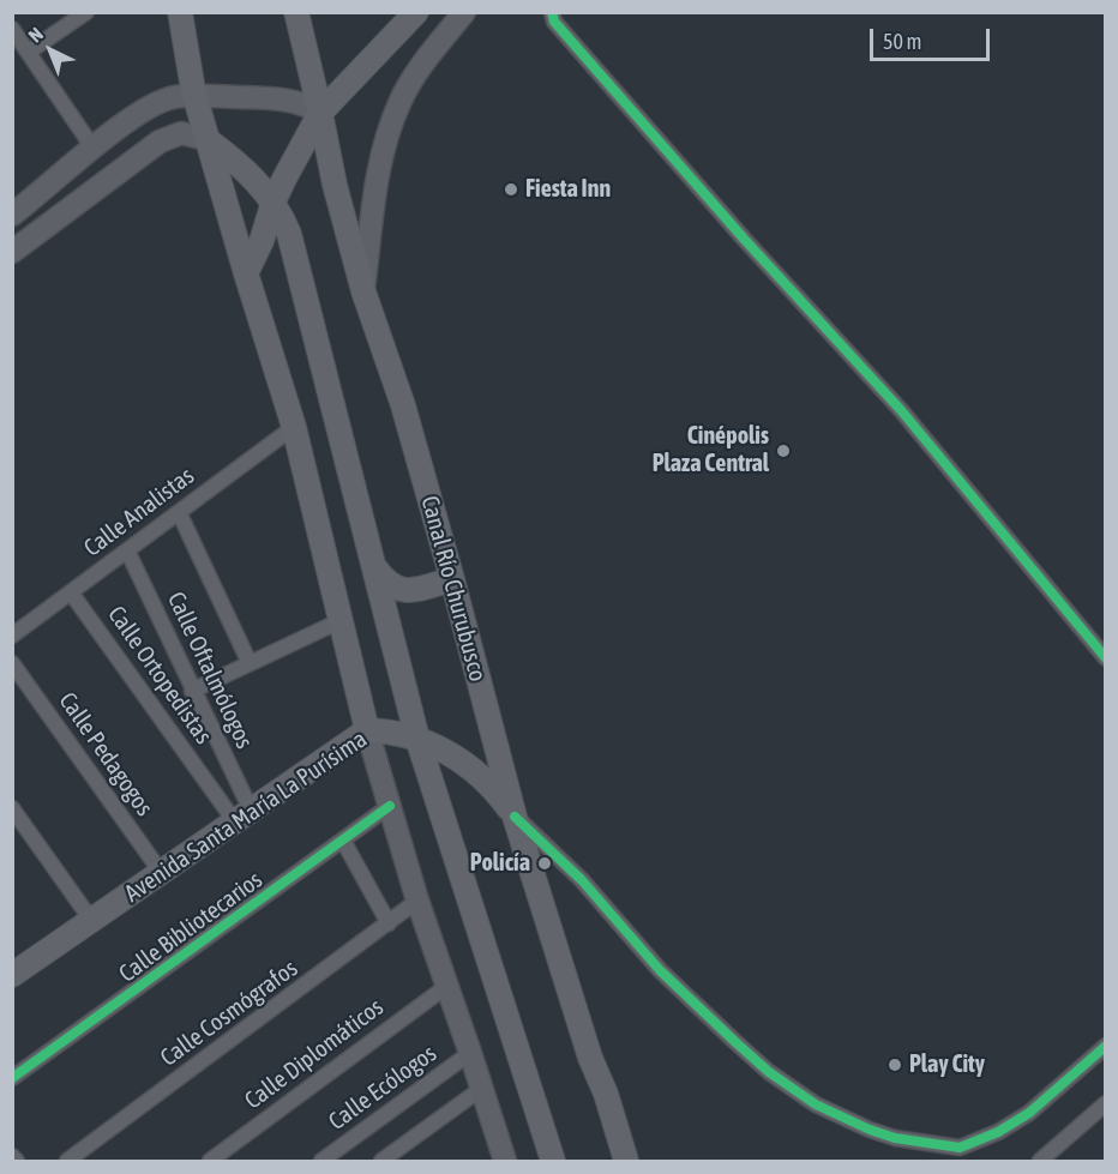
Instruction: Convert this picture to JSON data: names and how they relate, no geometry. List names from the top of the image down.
{
  "streets": {
    "main road": ["Canal Río Churubusco", "Avenida Santa María La Purísima"],
    "street": [
      "Calle Analistas",
      "Calle Oftalmólogos",
      "Calle Ortopedistas",
      "Calle Pedagogos",
      "Calle Bibliotecarios",
      "Calle Cosmógrafos",
      "Calle Diplomáticos",
      "Calle Ecólogos"
    ]
  },
  "crossings": [
    ["Calle Analistas", "Calle Oftalmólogos"],
    ["Calle Analistas", "Calle Ortopedistas"],
    ["Canal Río Churubusco", "Avenida Santa María La Purísima"],
    ["Calle Oftalmólogos", "Calle Ortopedistas"],
    ["Calle Oftalmólogos", "Avenida Santa María La Purísima"],
    ["Calle Ortopedistas", "Avenida Santa María La Purísima"],
    ["Calle Pedagogos", "Avenida Santa María La Purísima"]
  ],
  "places": [
    "Fiesta Inn",
    "Cinépolis Plaza Central",
    "Policía",
    "Play City"
  ],
  "scale_bar": "50 m",
  "north": "top left"
}
